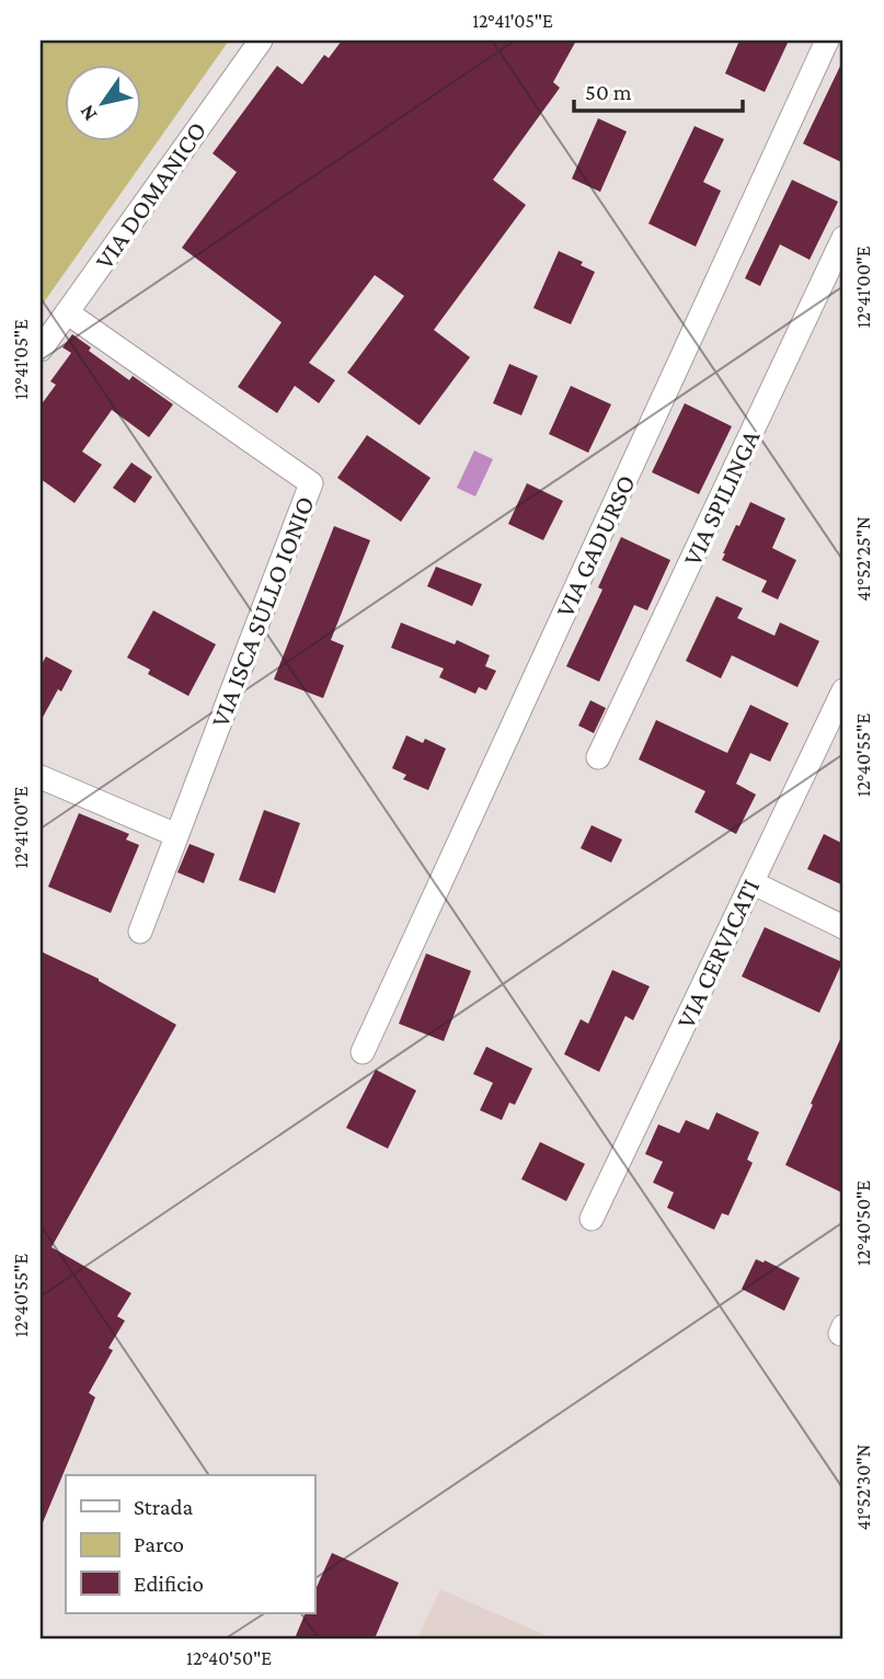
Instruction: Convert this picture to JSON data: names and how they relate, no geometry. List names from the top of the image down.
{
  "streets": {
    "street": [
      "VIA DOMANICO",
      "VIA SPILINGA",
      "VIA GADURSO",
      "VIA ISCA SULLO IONIO",
      "VIA CERVICATI"
    ]
  },
  "crossings": [
    ["VIA DOMANICO", "VIA ISCA SULLO IONIO"]
  ],
  "legend": ["Strada", "Parco", "Edificio"],
  "scale_bar": "50 m",
  "north": "bottom left",
  "coordinates": [
    "12°41'05\"E",
    "12°41'00\"E",
    "41°52'25\"N",
    "12°40'55\"E",
    "12°40'50\"E",
    "41°52'30\"N"
  ]
}
